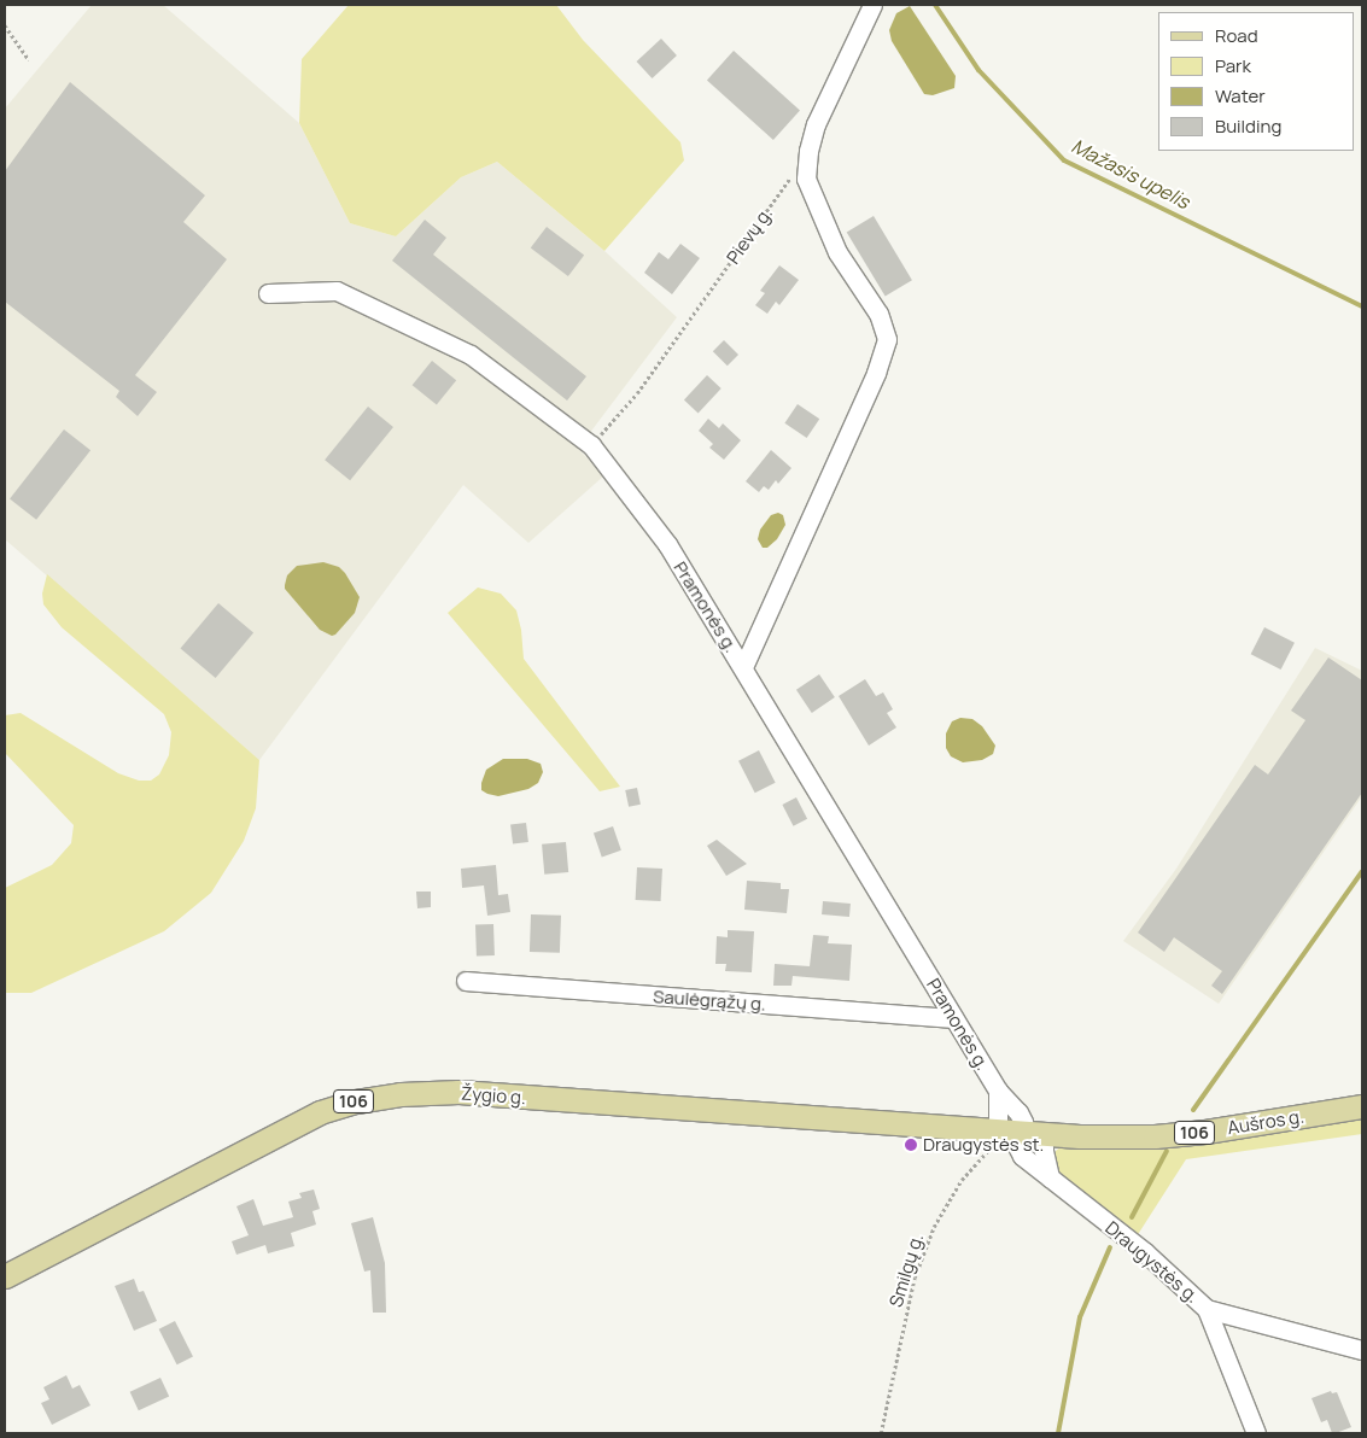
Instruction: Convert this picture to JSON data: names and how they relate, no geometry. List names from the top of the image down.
{
  "streets": {
    "main road": ["Žygio g.", "106", "Aušros g."],
    "street": ["Pramonės g.", "Saulėgrąžų g.", "Draugystės g."],
    "path": ["Pievų g.", "Smilgų g."]
  },
  "crossings": [
    ["Pievų g.", "Pramonės g."],
    ["Pramonės g.", "Saulėgrąžų g."],
    ["Pramonės g.", "Žygio g."],
    ["Pramonės g.", "Aušros g."],
    ["Pramonės g.", "Draugystės g."],
    ["Pramonės g.", "Smilgų g."],
    ["Žygio g.", "Aušros g."],
    ["Žygio g.", "Draugystės g."],
    ["Žygio g.", "Smilgų g."],
    ["Aušros g.", "Draugystės g."],
    ["Aušros g.", "Smilgų g."],
    ["Draugystės g.", "Smilgų g."]
  ],
  "water": ["Mažasis upelis"],
  "places": ["Draugystės st."],
  "legend": [
    "Road",
    "Park",
    "Water",
    "Building"
  ]
}
